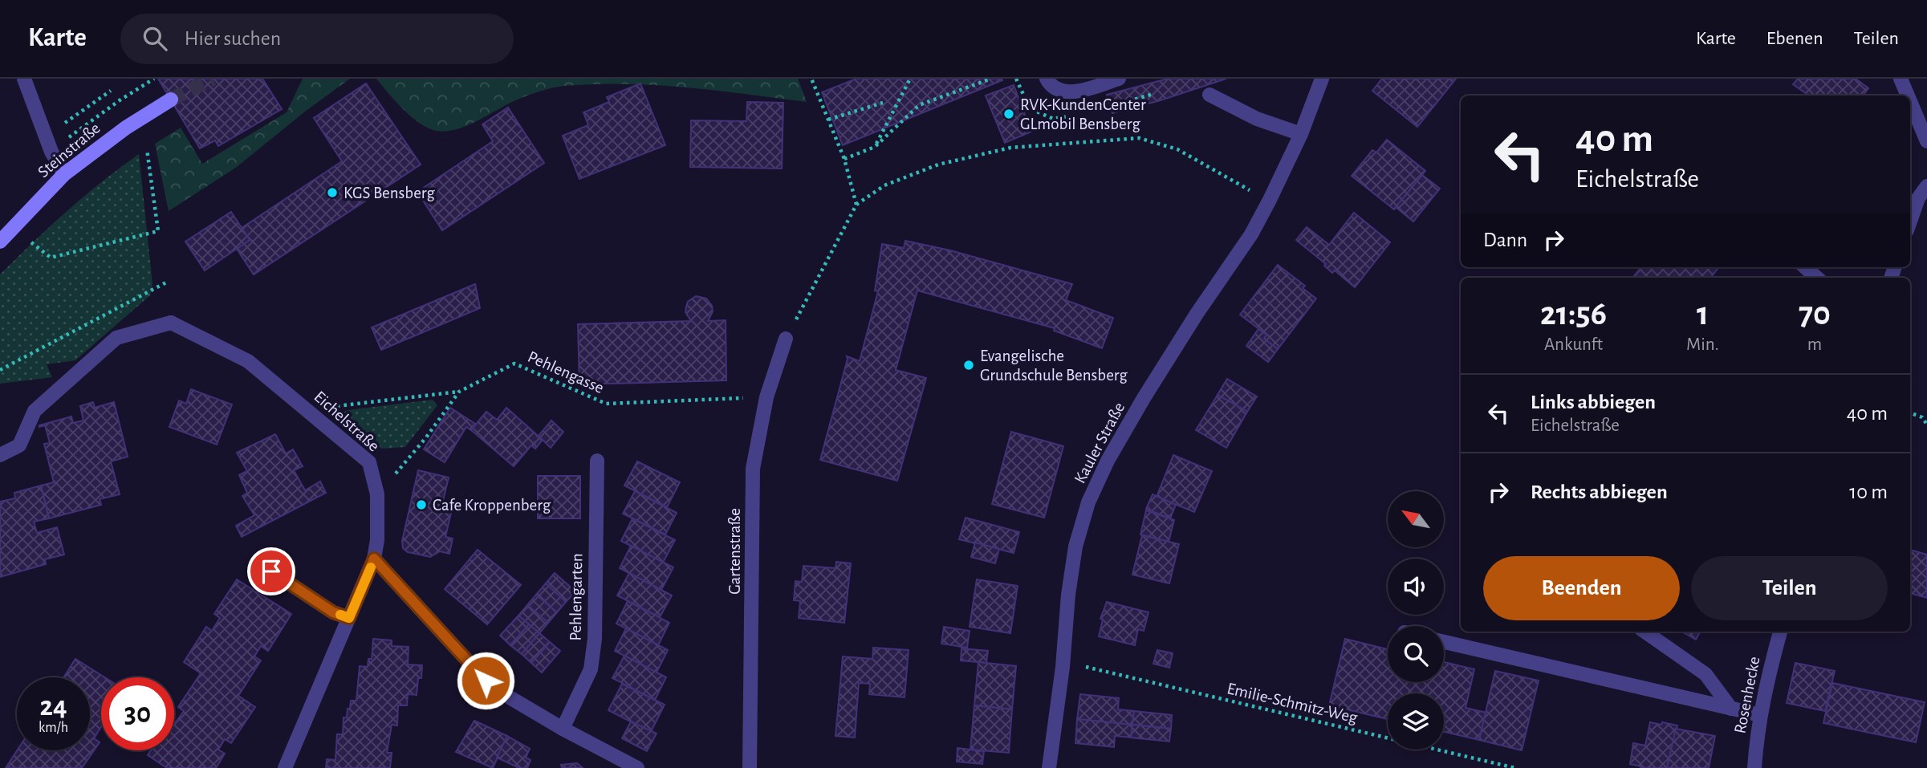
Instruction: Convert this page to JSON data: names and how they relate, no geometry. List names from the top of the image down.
{
  "streets": {
    "main road": ["Steinstraße"],
    "street": [
      "Eichelstraße",
      "Kauler Straße",
      "Gartenstraße",
      "Pehlengarten",
      "Rosenhecke"
    ],
    "path": ["Pehlengasse", "Emilie-Schmitz-Weg"]
  },
  "crossings": [
    ["Pehlengasse", "Eichelstraße"],
    ["Pehlengasse", "Gartenstraße"],
    ["Kauler Straße", "Emilie-Schmitz-Weg"]
  ],
  "places": [
    "RVK-KundenCenter GLmobil Bensberg",
    "KGS Bensberg",
    "Evangelische Grundschule Bensberg",
    "Cafe Kroppenberg"
  ],
  "north": "top left",
  "page": {
    "header": "Karte",
    "search": "Hier suchen",
    "nav": ["Karte", "Ebenen", "Teilen"],
    "turn": ["40 m", "Eichelstraße"],
    "then": "Dann",
    "eta": [
      "21:56",
      "Ankunft",
      "1",
      "Min.",
      "70",
      "m"
    ],
    "list": [
      {
        "name": "Links abbiegen",
        "note": "Eichelstraße",
        "value": "40 m"
      },
      {
        "name": "Rechts abbiegen",
        "value": "10 m"
      }
    ],
    "buttons": ["Beenden", "Teilen"],
    "speed": "24 km/h",
    "limit": "30"
  }
}
